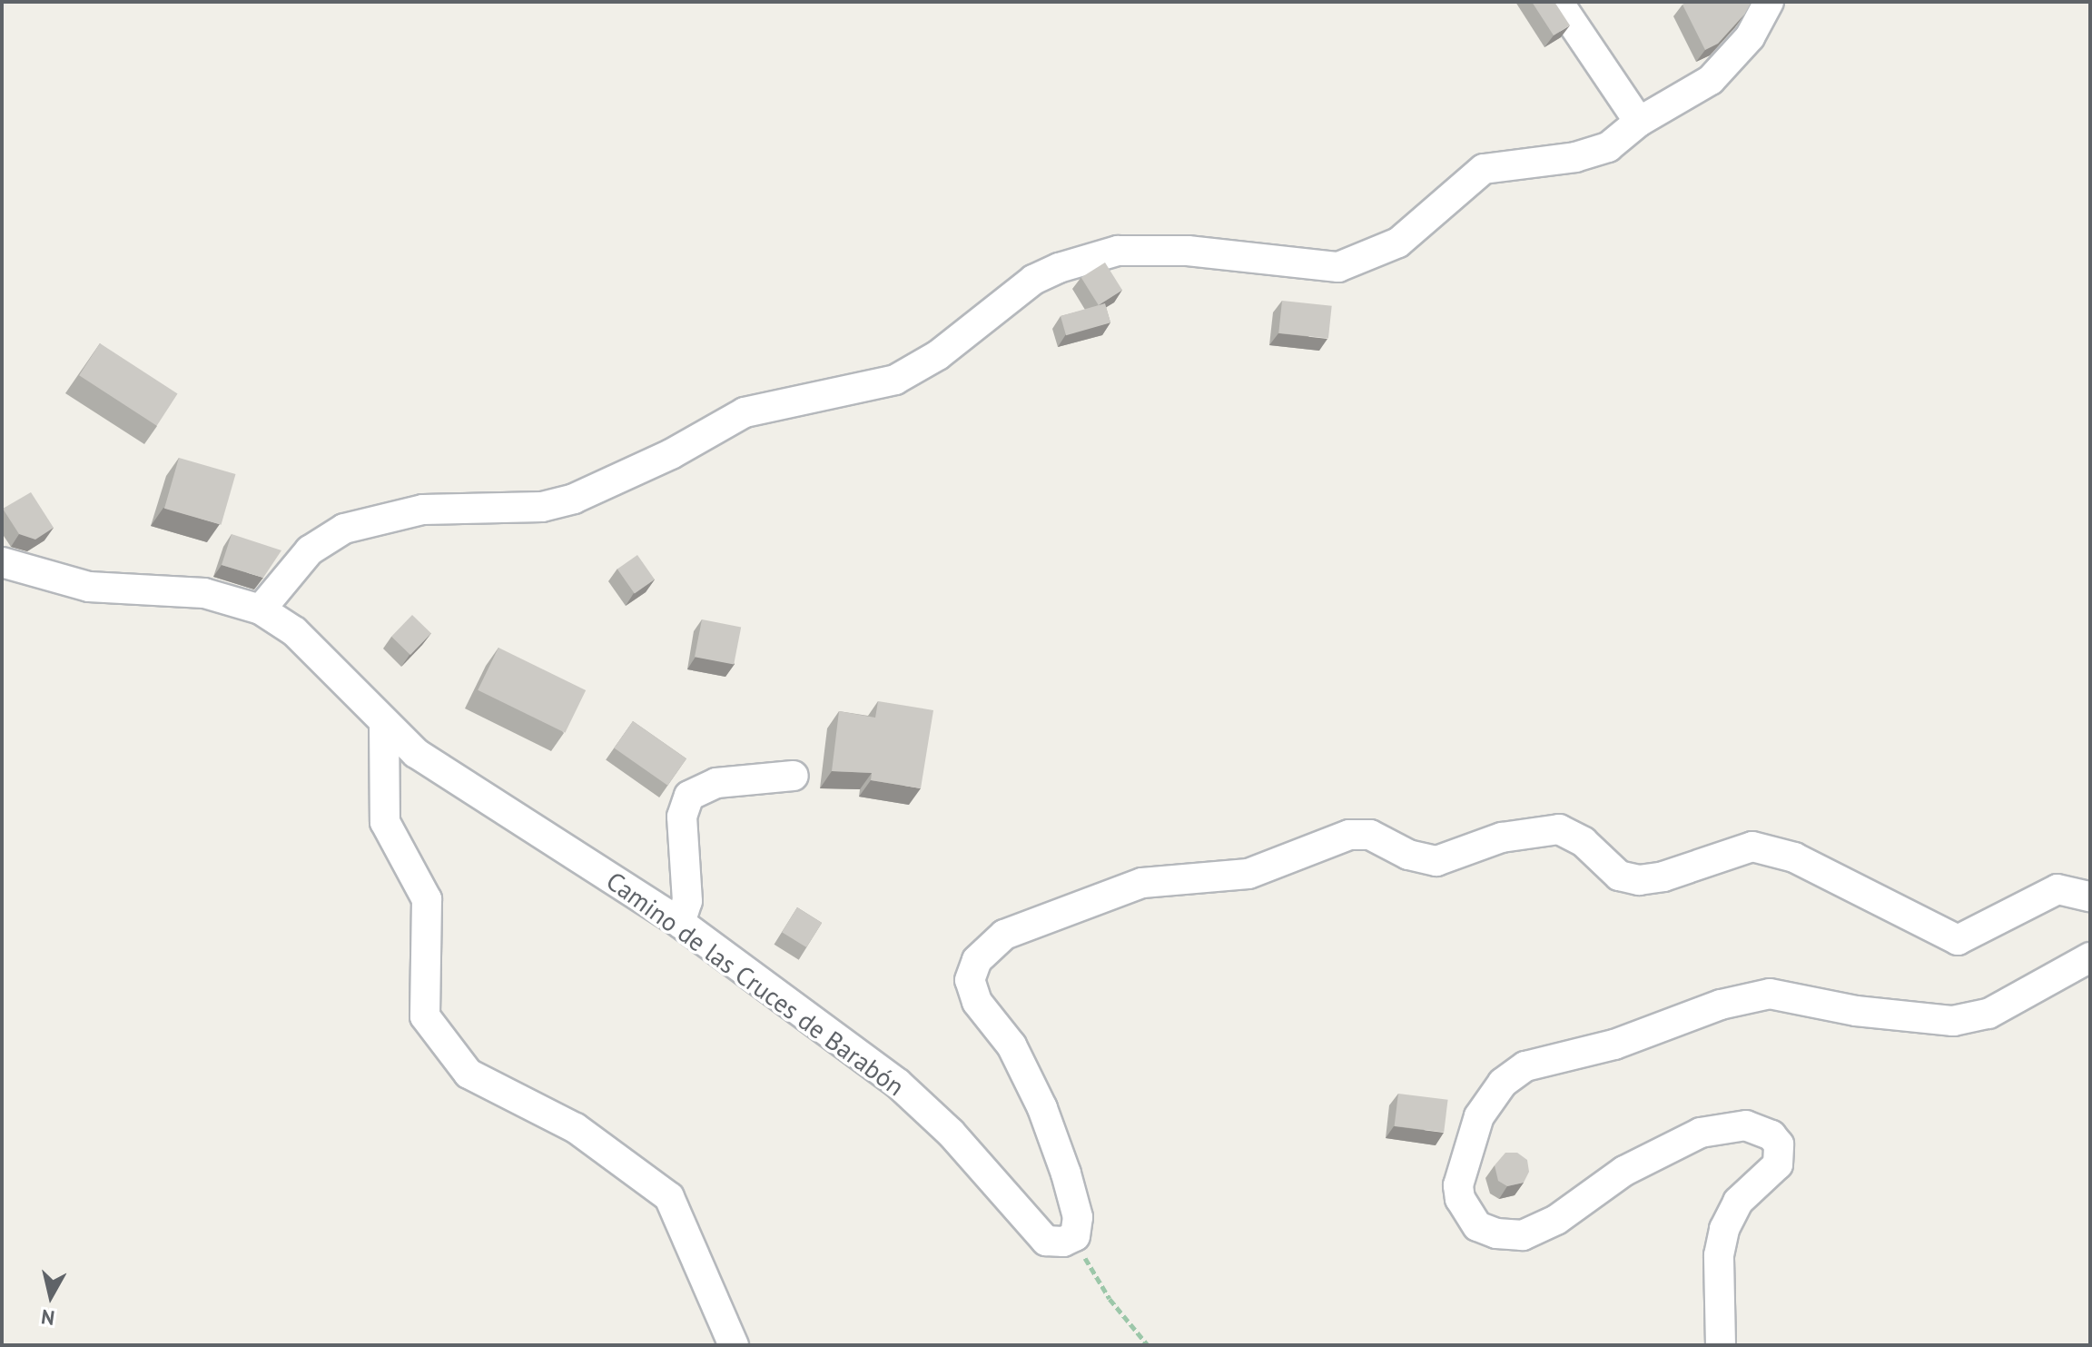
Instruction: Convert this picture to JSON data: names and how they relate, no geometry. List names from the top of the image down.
{
  "streets": {
    "street": ["Camino de las Cruces de Barabón"]
  },
  "north": "bottom"
}
